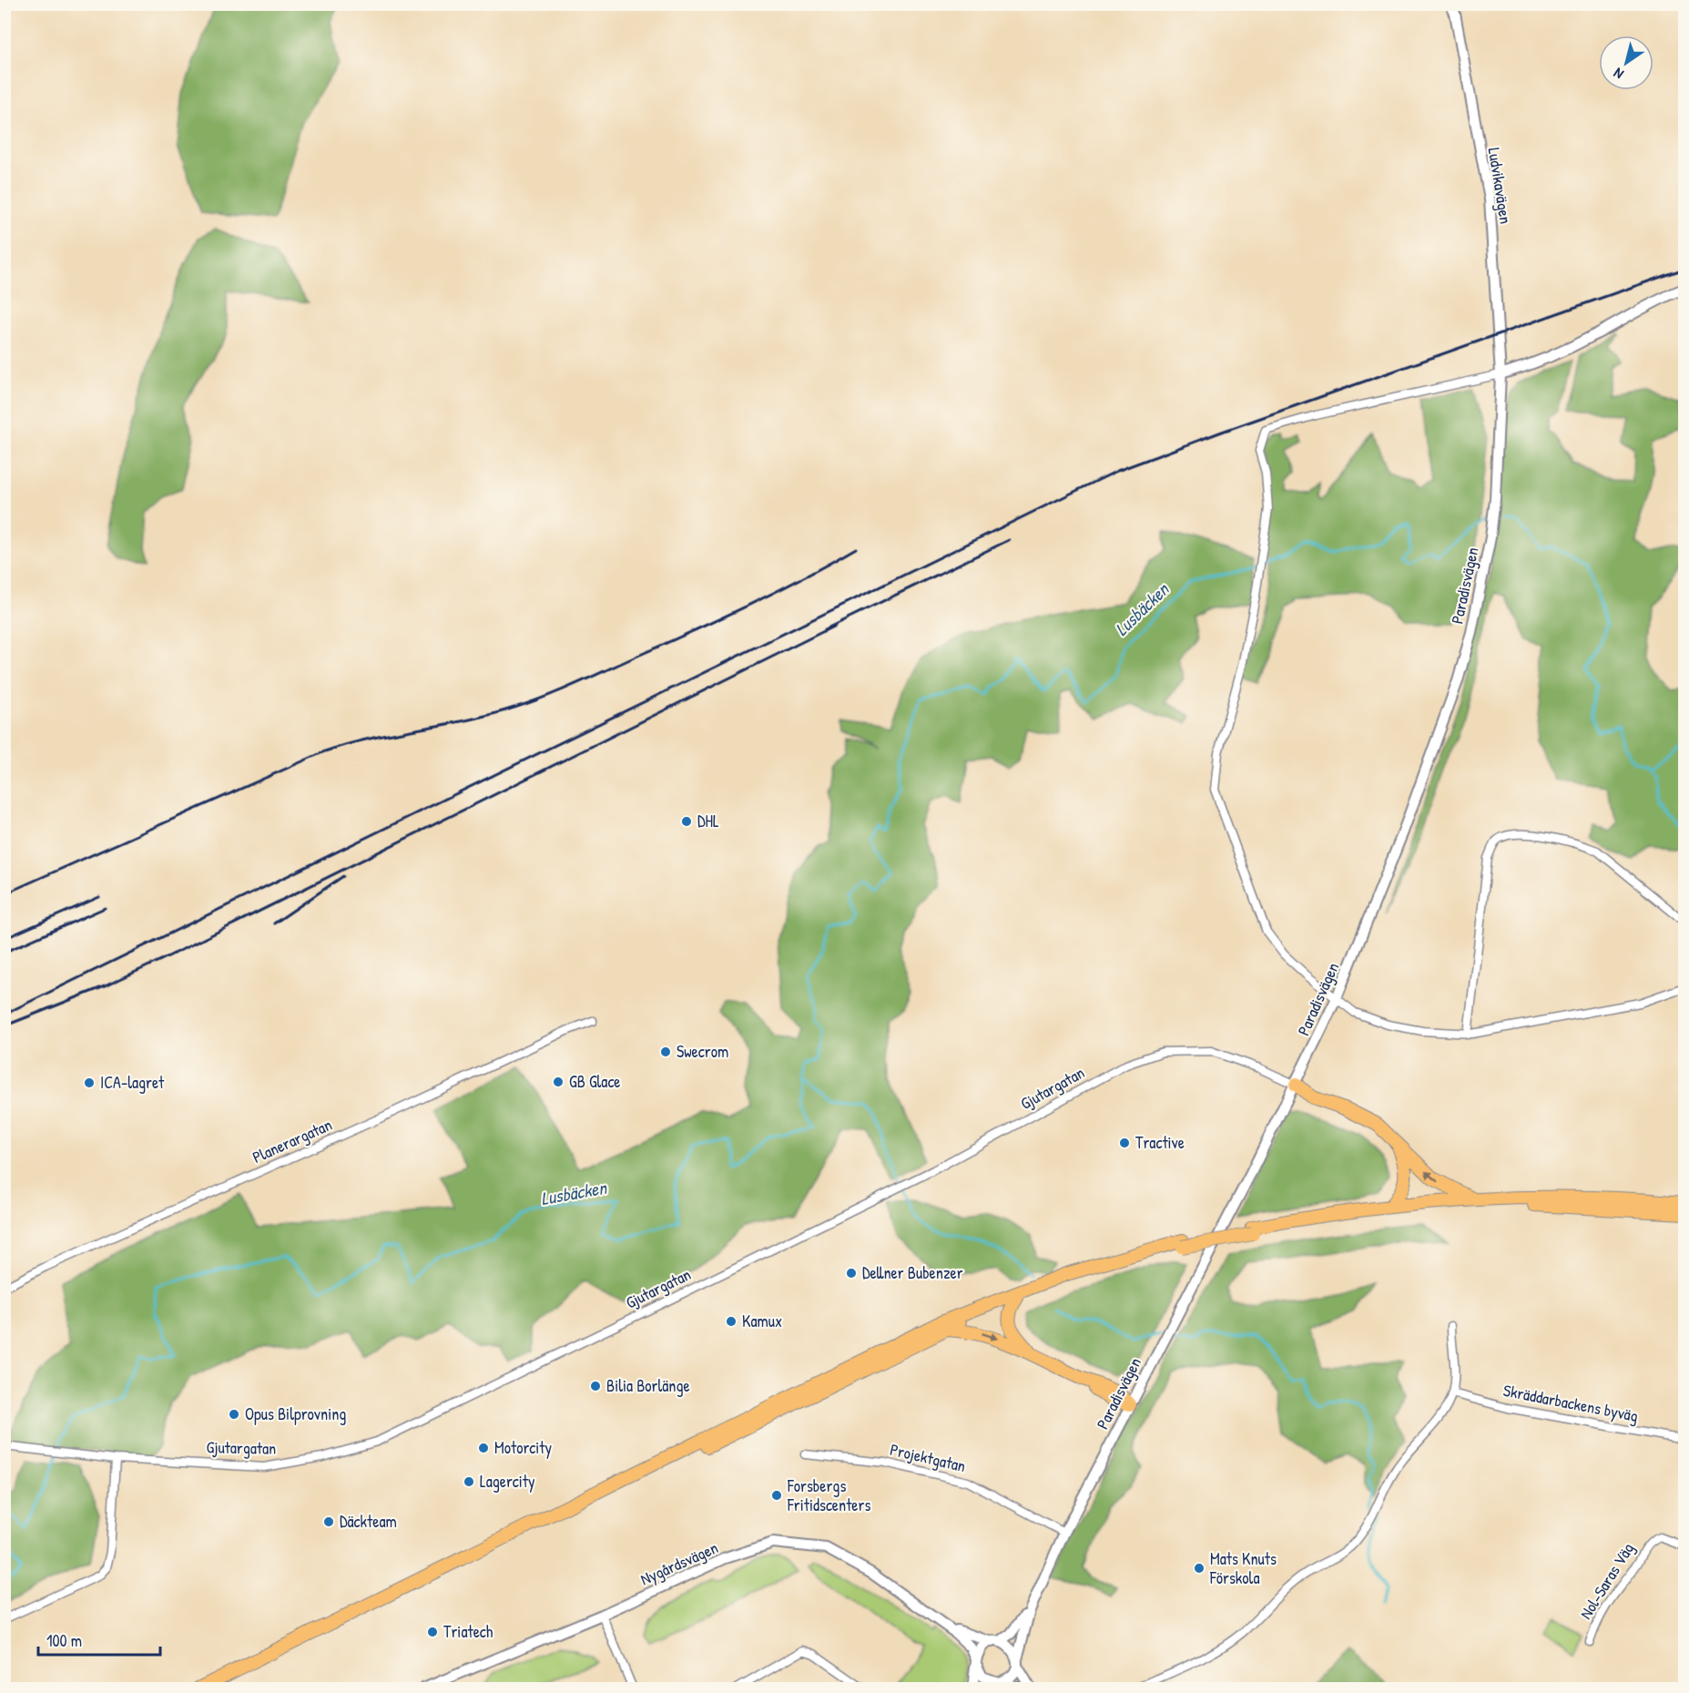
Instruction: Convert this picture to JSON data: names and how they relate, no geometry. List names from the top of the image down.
{
  "streets": {
    "street": [
      "Ludvikavägen",
      "Paradisvägen",
      "Gjutargatan",
      "Planerargatan",
      "Skräddarbackens byväg",
      "Projektgatan",
      "Nygårdsvägen",
      "Nol-Saras Väg"
    ]
  },
  "crossings": [
    ["Ludvikavägen", "Paradisvägen"],
    ["Paradisvägen", "Gjutargatan"],
    ["Paradisvägen", "Projektgatan"],
    ["Paradisvägen", "Nygårdsvägen"]
  ],
  "water": ["Lusbäcken"],
  "places": [
    "DHL",
    "Swecrom",
    "GB Glace",
    "ICA-lagret",
    "Tractive",
    "Dellner Bubenzer",
    "Kamux",
    "Bilia Borlänge",
    "Opus Bilprovning",
    "Motorcity",
    "Lagercity",
    "Forsbergs Fritidscenters",
    "Däckteam",
    "Mats Knuts Förskola",
    "Triatech"
  ],
  "scale_bar": "100 m",
  "north": "bottom left"
}
